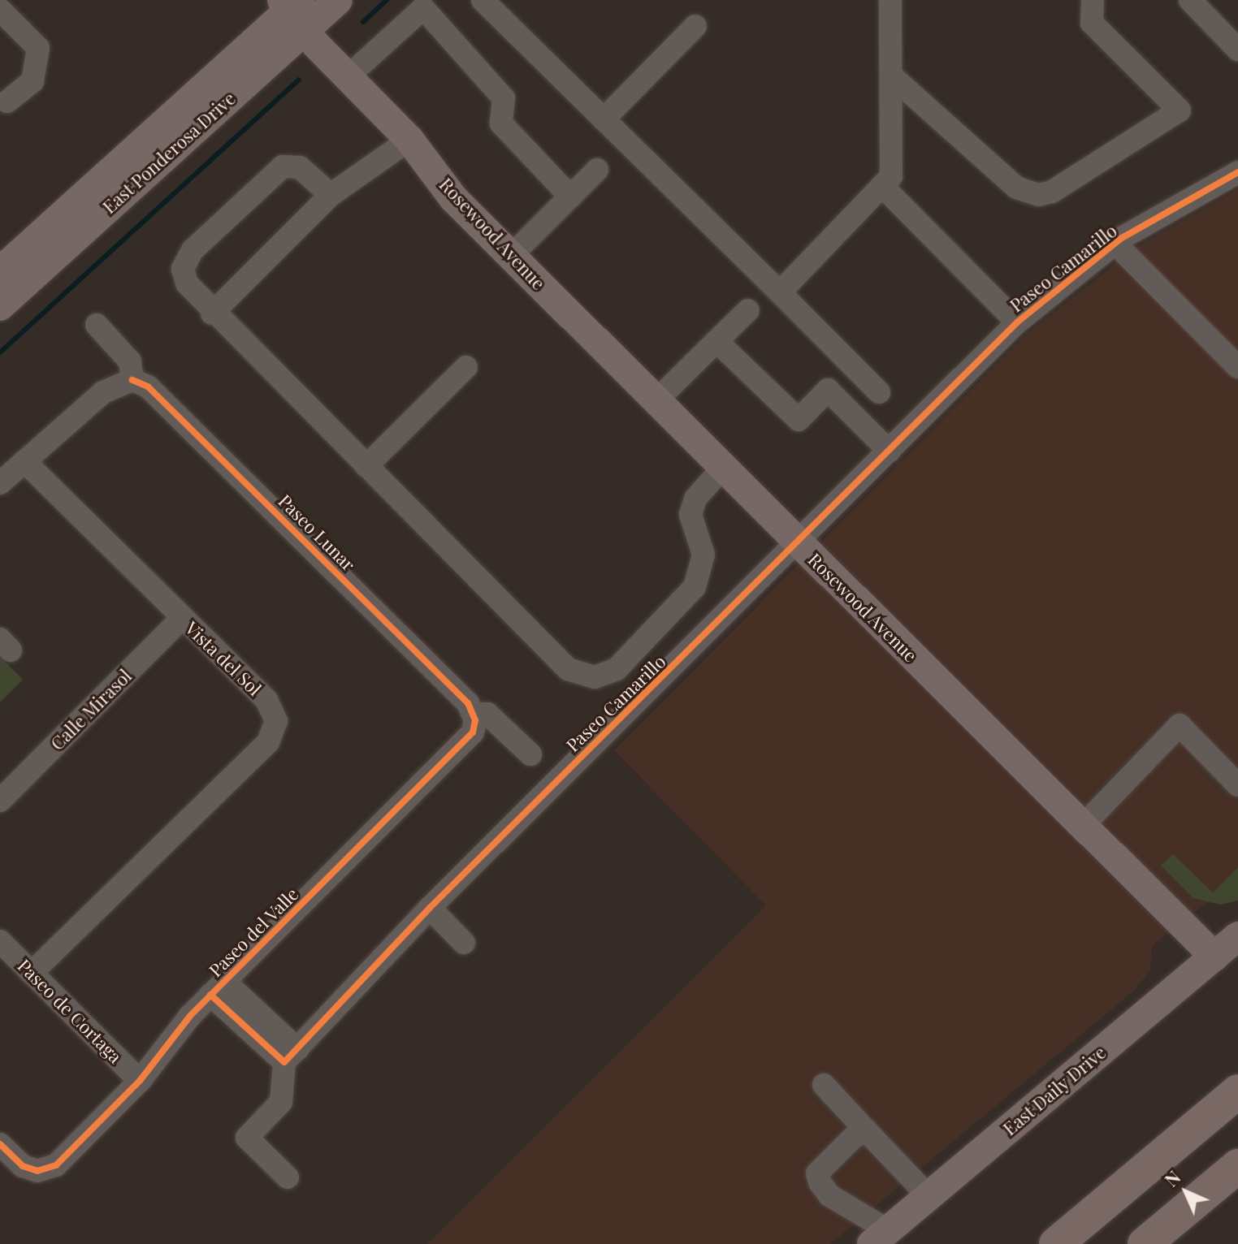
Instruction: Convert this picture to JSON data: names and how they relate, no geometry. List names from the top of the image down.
{
  "streets": {
    "main road": ["East Ponderosa Drive", "Rosewood Avenue", "East Daily Drive"],
    "street": [
      "Paseo Camarillo",
      "Paseo Lunar",
      "Vista del Sol",
      "Calle Mirasol",
      "Paseo del Valle",
      "Paseo de Cortaga"
    ]
  },
  "crossings": [
    ["East Ponderosa Drive", "Rosewood Avenue"],
    ["Rosewood Avenue", "Paseo Camarillo"],
    ["Rosewood Avenue", "East Daily Drive"],
    ["Paseo Lunar", "Paseo del Valle"],
    ["Vista del Sol", "Calle Mirasol"],
    ["Vista del Sol", "Paseo de Cortaga"],
    ["Paseo del Valle", "Paseo de Cortaga"]
  ],
  "north": "top left"
}
